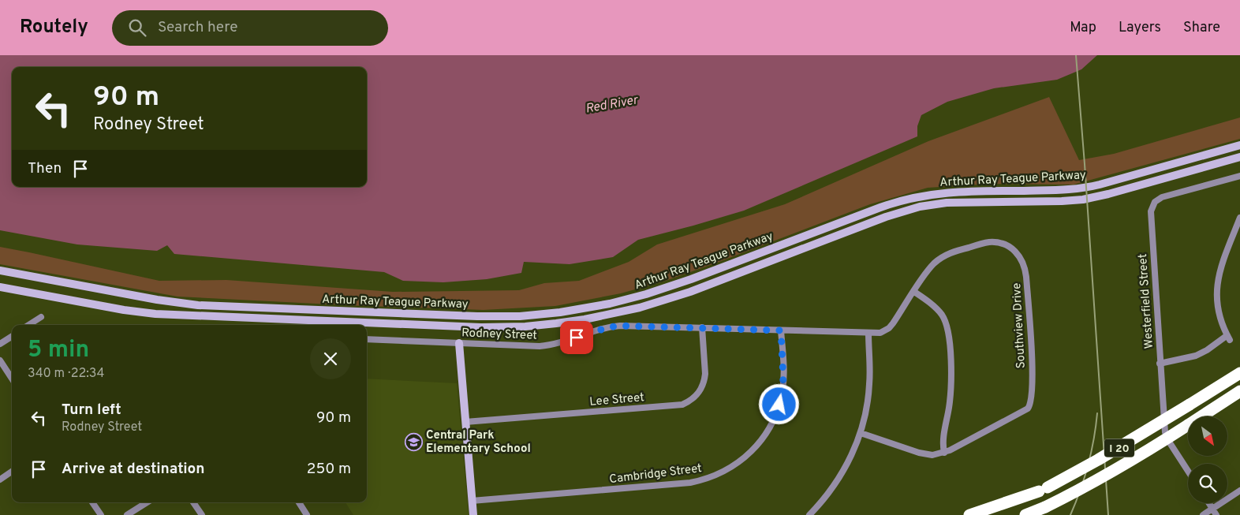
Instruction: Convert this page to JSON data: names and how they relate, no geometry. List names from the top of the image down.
{
  "streets": {
    "highway": ["I 20"],
    "street": [
      "Arthur Ray Teague Parkway",
      "Westerfield Street",
      "Southview Drive",
      "Rodney Street",
      "Lee Street",
      "Cambridge Street"
    ]
  },
  "crossings": [
    ["Southview Drive", "Rodney Street"],
    ["Rodney Street", "Lee Street"],
    ["Rodney Street", "Cambridge Street"]
  ],
  "water": ["Red River"],
  "places": {
    "school or university": ["Central Park Elementary School"]
  },
  "north": "bottom right",
  "page": {
    "header": "Routely",
    "search": "Search here",
    "nav": ["Map", "Layers", "Share"],
    "turn": ["90 m", "Rodney Street"],
    "then": "Then",
    "heading": ["5 min", "340 m · 22:34"],
    "list": [
      {
        "name": "Turn left",
        "note": "Rodney Street",
        "value": "90 m"
      },
      {
        "name": "Arrive at destination",
        "value": "250 m"
      }
    ]
  }
}
